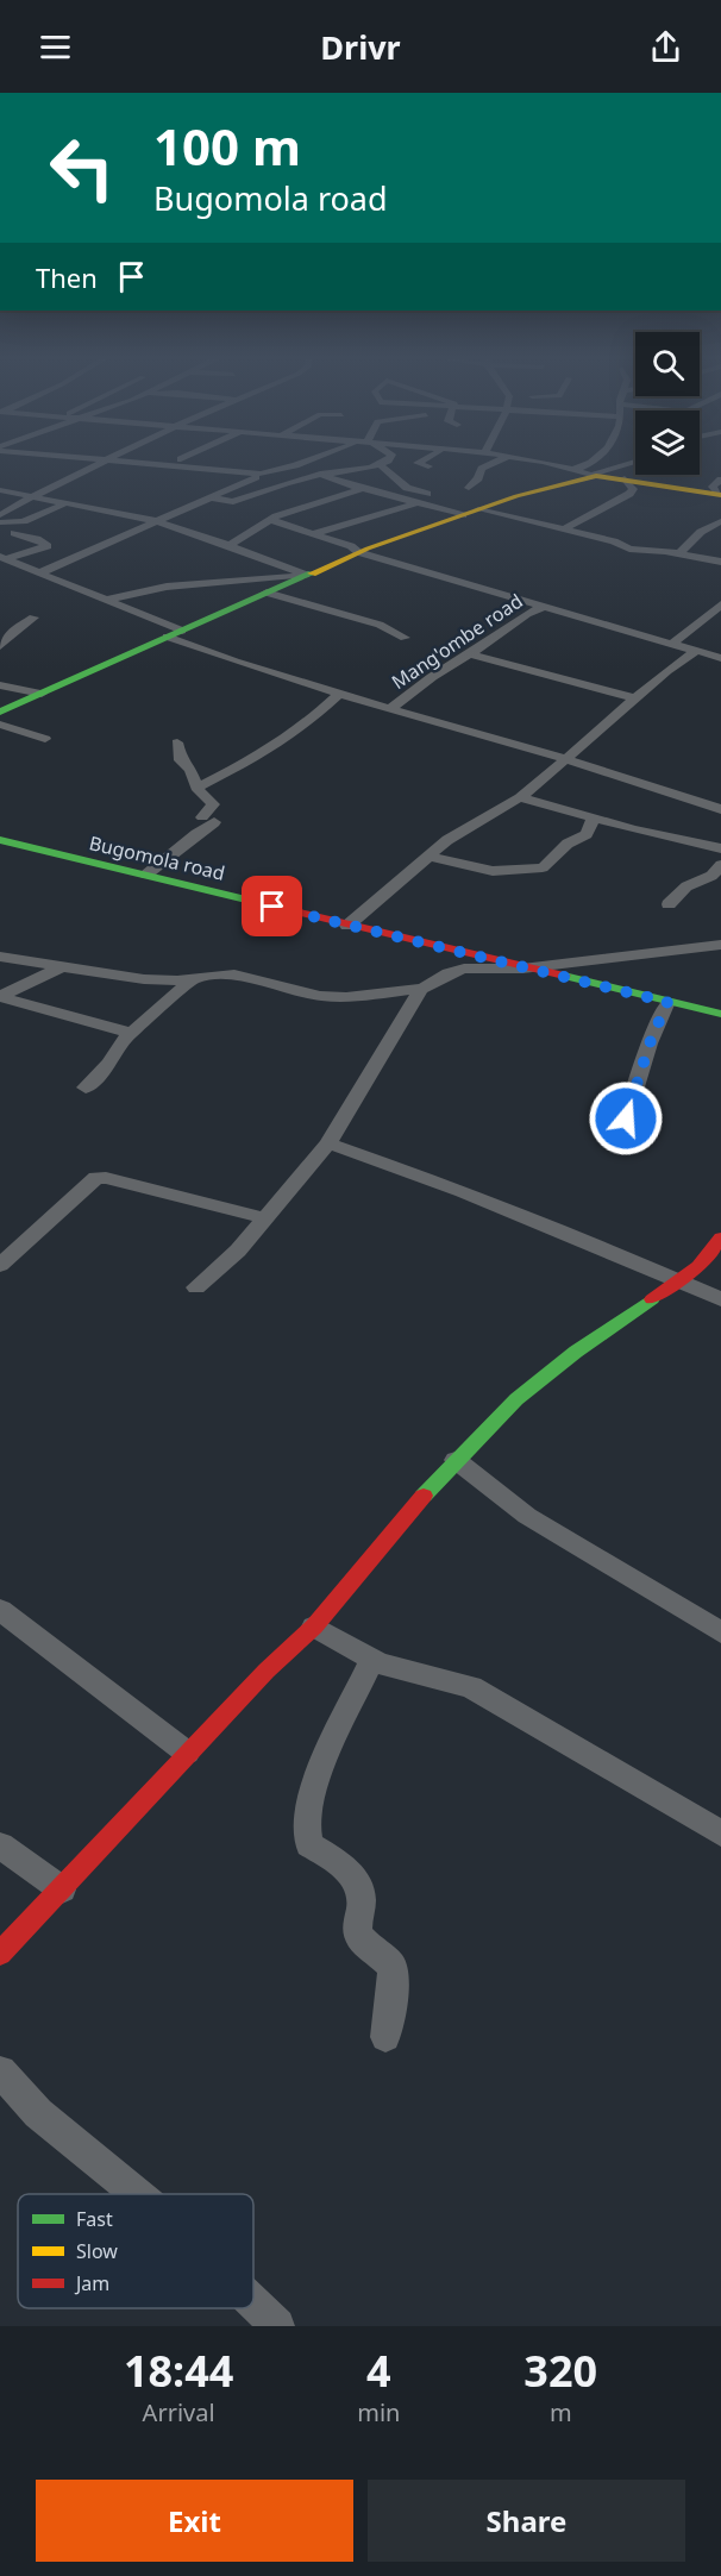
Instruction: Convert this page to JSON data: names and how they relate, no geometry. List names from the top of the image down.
{
  "streets": {
    "street": ["Mang'ombe road", "Bugomola road"]
  },
  "legend": ["Fast", "Slow", "Jam"],
  "page": {
    "header": "Drivr",
    "turn": ["100 m", "Bugomola road"],
    "then": "Then",
    "eta": [
      "18:44",
      "Arrival",
      "4",
      "min",
      "320",
      "m"
    ],
    "buttons": ["Exit", "Share"]
  }
}
